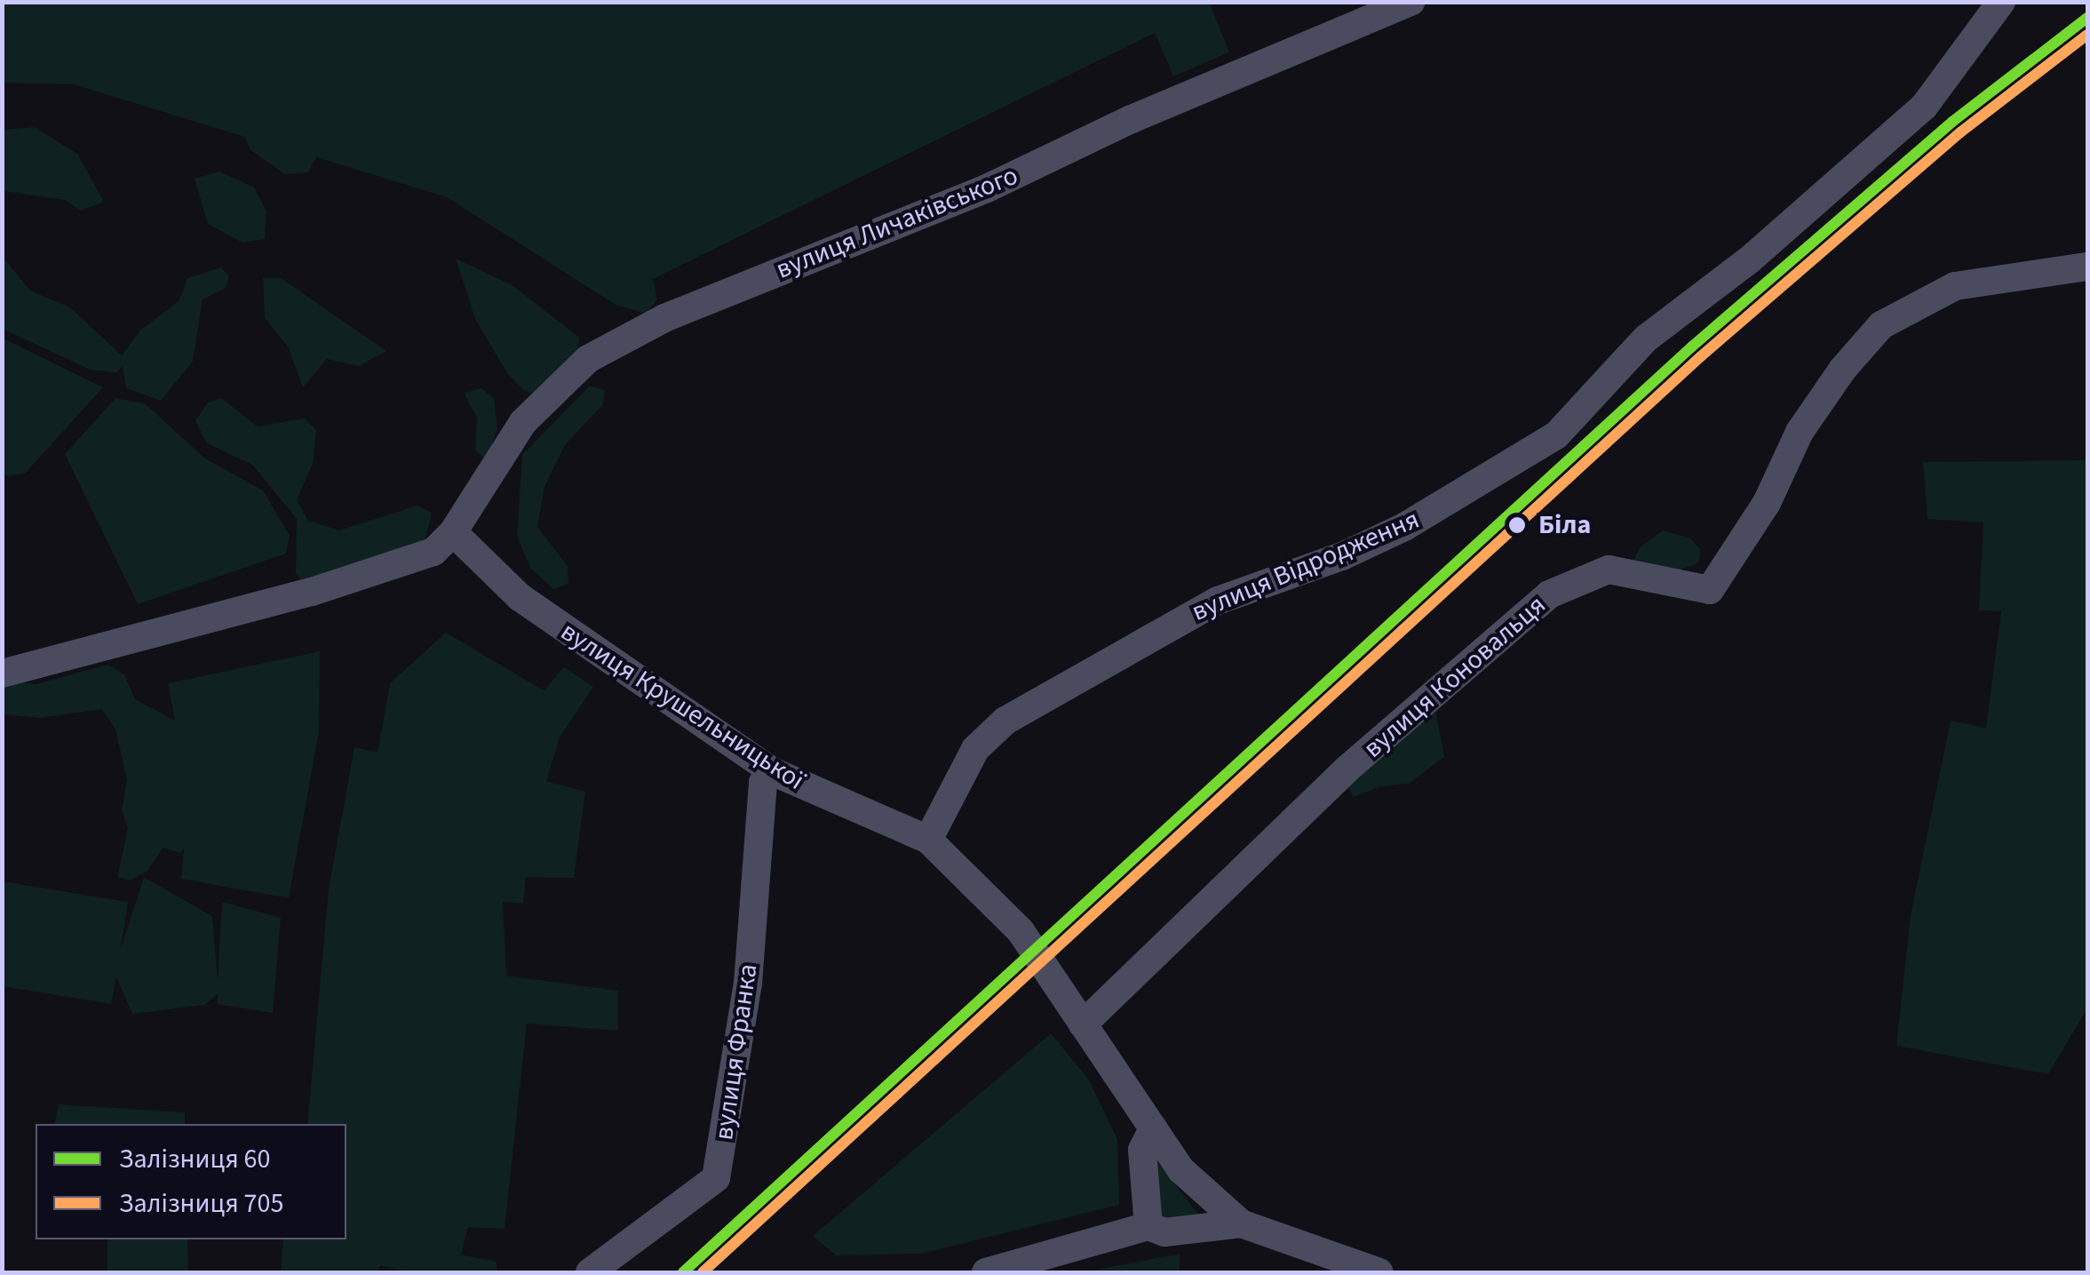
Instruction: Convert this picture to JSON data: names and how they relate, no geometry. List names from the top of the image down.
{
  "streets": {
    "street": [
      "вулиця Личаківського",
      "вулиця Відродження",
      "вулиця Коновальця",
      "вулиця Крушельницької",
      "вулиця Франка"
    ]
  },
  "crossings": [
    ["вулиця Личаківського", "вулиця Крушельницької"],
    ["вулиця Відродження", "вулиця Крушельницької"],
    ["вулиця Коновальця", "вулиця Крушельницької"],
    ["вулиця Крушельницької", "вулиця Франка"]
  ],
  "places": ["Біла"],
  "lines": ["rail line 60", "rail line 705"],
  "legend": ["Залізниця 60", "Залізниця 705"]
}
